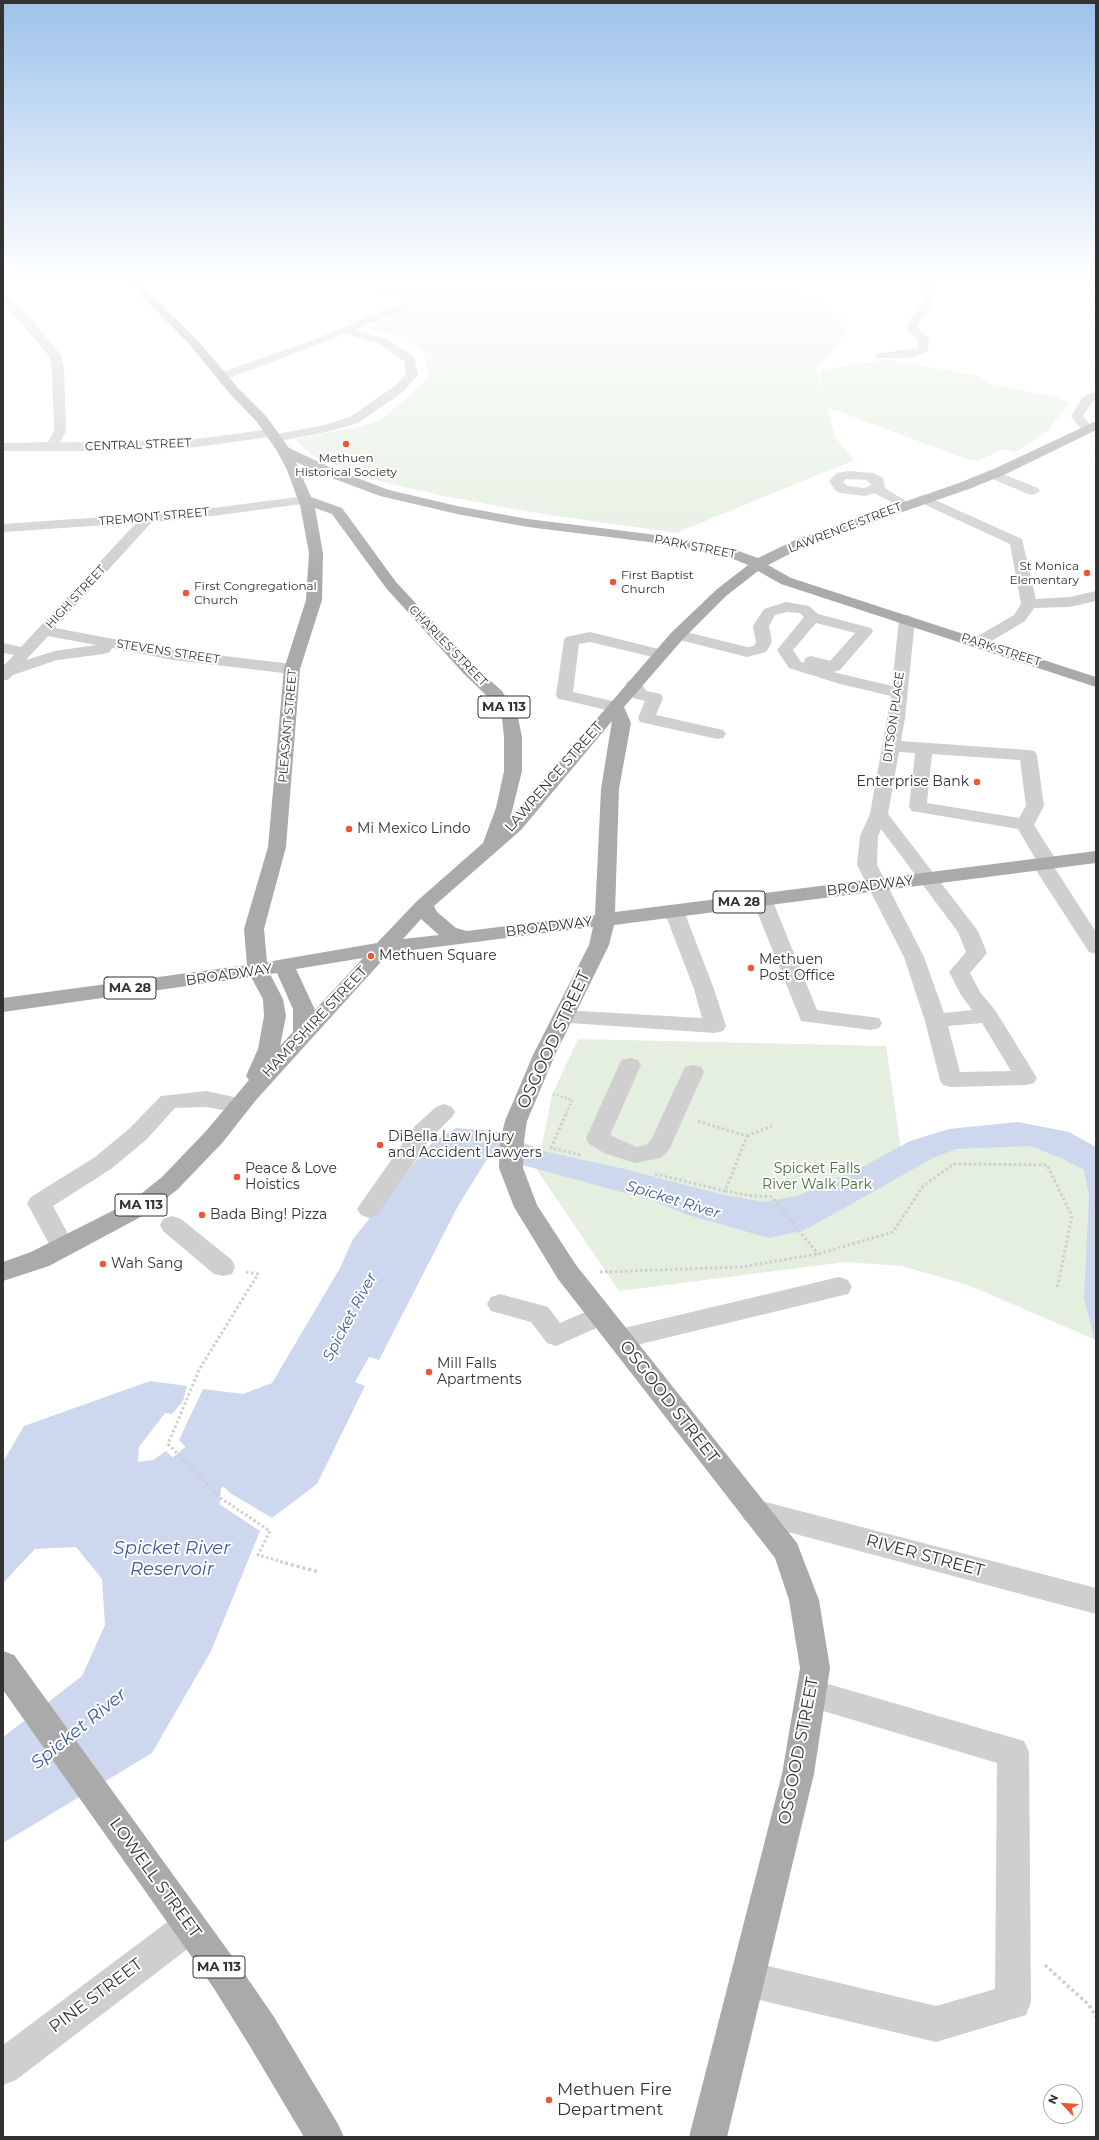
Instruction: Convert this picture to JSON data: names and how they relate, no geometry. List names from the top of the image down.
{
  "streets": {
    "main road": [
      "LAWRENCE STREET",
      "PARK STREET",
      "CHARLES STREET",
      "MA 113",
      "PLEASANT STREET",
      "BROADWAY",
      "MA 28",
      "HAMPSHIRE STREET",
      "OSGOOD STREET",
      "LOWELL STREET"
    ],
    "street": [
      "CENTRAL STREET",
      "TREMONT STREET",
      "HIGH STREET",
      "STEVENS STREET",
      "DITSON PLACE",
      "RIVER STREET",
      "PINE STREET"
    ]
  },
  "crossings": [
    ["CENTRAL STREET", "PLEASANT STREET"],
    ["TREMONT STREET", "HIGH STREET"],
    ["TREMONT STREET", "CHARLES STREET"],
    ["TREMONT STREET", "PLEASANT STREET"],
    ["LAWRENCE STREET", "PARK STREET"],
    ["LAWRENCE STREET", "CHARLES STREET"],
    ["LAWRENCE STREET", "OSGOOD STREET"],
    ["PARK STREET", "DITSON PLACE"],
    ["PARK STREET", "PLEASANT STREET"],
    ["HIGH STREET", "STEVENS STREET"],
    ["CHARLES STREET", "PLEASANT STREET"],
    ["CHARLES STREET", "BROADWAY"],
    ["CHARLES STREET", "HAMPSHIRE STREET"],
    ["STEVENS STREET", "PLEASANT STREET"],
    ["DITSON PLACE", "BROADWAY"],
    ["PLEASANT STREET", "BROADWAY"],
    ["PLEASANT STREET", "HAMPSHIRE STREET"],
    ["BROADWAY", "HAMPSHIRE STREET"],
    ["BROADWAY", "OSGOOD STREET"],
    ["OSGOOD STREET", "RIVER STREET"],
    ["LOWELL STREET", "PINE STREET"]
  ],
  "water": ["Spicket River", "Spicket River Reservoir"],
  "parks": ["Spicket Falls River Walk Park"],
  "places": [
    "Methuen Historical Society",
    "St Monica Elementary",
    "First Baptist Church",
    "First Congregational Church",
    "Enterprise Bank",
    "Mi Mexico Lindo",
    "Methuen Square",
    "Methuen Post Office",
    "DiBella Law Injury and Accident Lawyers",
    "Peace & Love Hoistics",
    "Bada Bing! Pizza",
    "Wah Sang",
    "Mill Falls Apartments",
    "Methuen Fire Department"
  ],
  "north": "top left"
}
